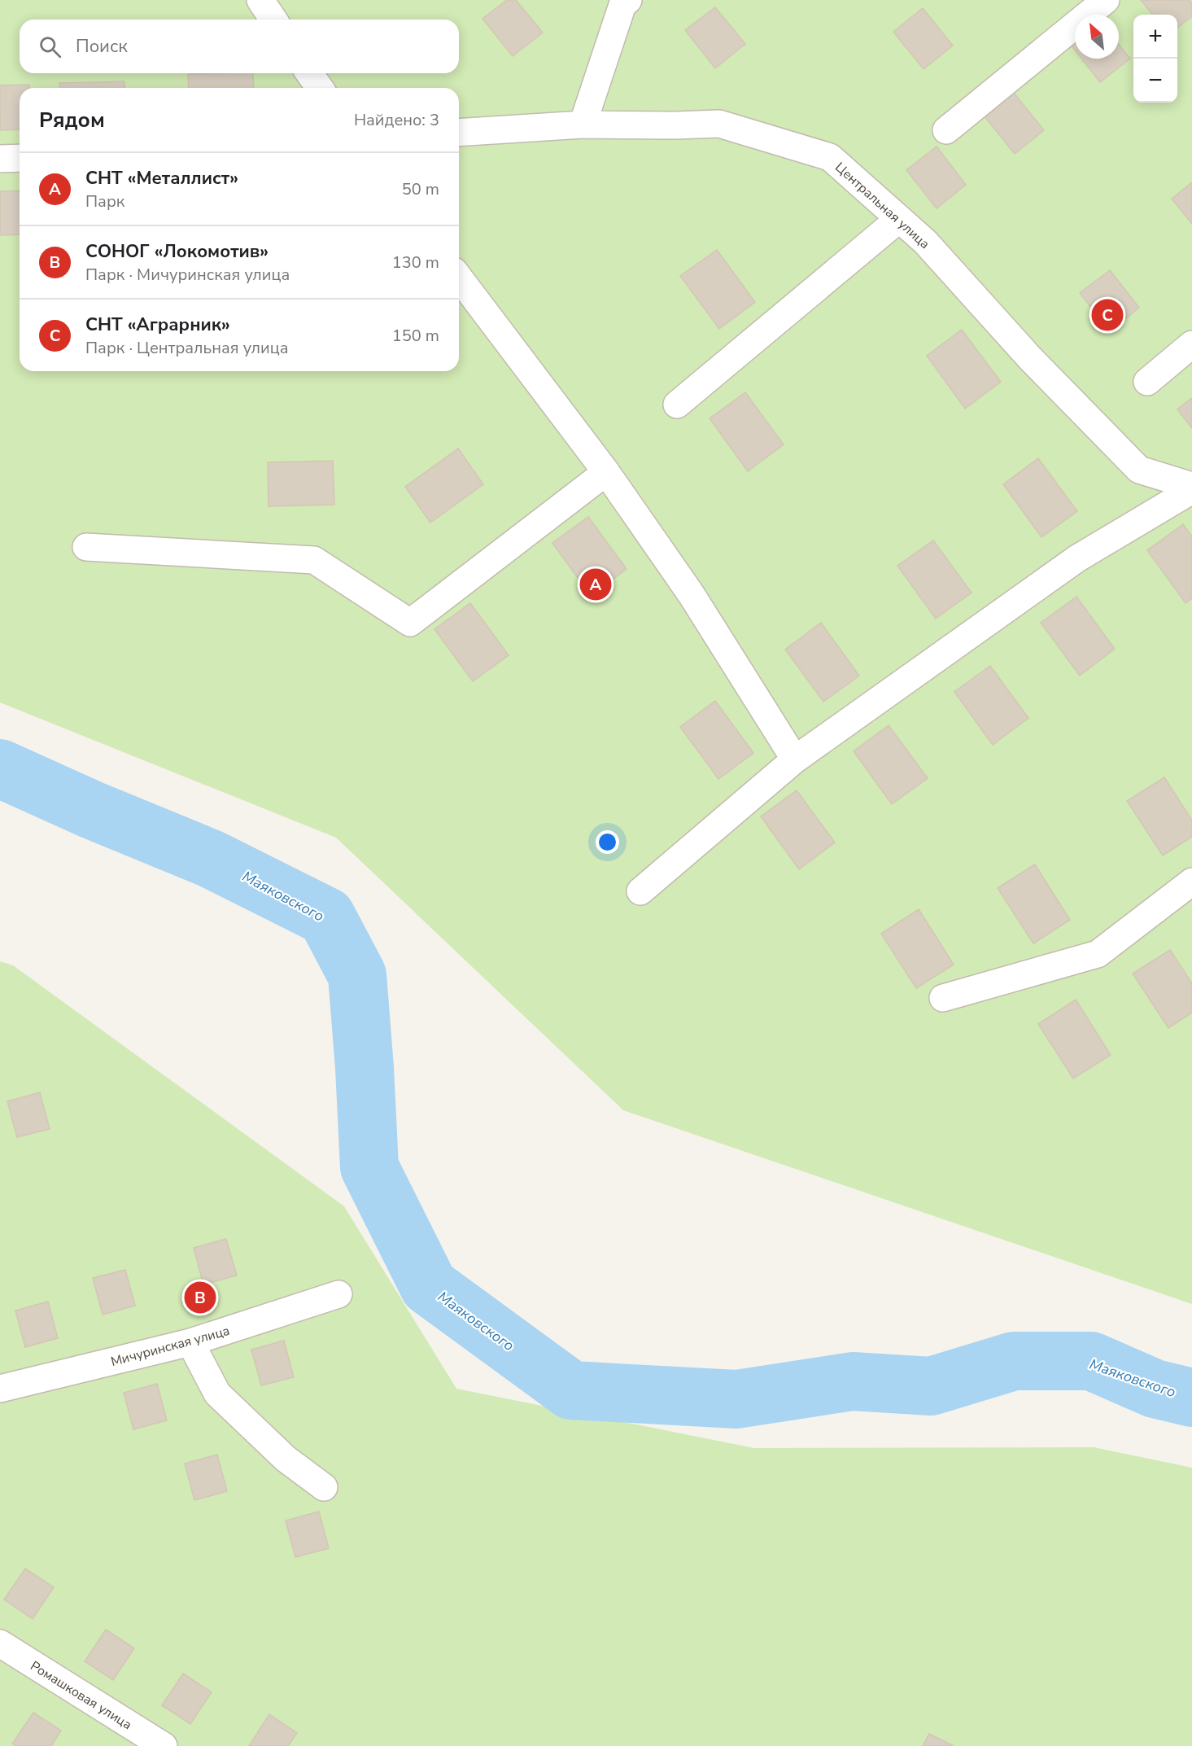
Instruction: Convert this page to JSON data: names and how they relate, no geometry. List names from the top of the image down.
{
  "streets": {
    "street": ["Центральная улица", "Мичуринская улица", "Ромашковая улица"]
  },
  "water": ["Маяковского"],
  "north": "top left",
  "page": {
    "map_buttons": ["+", "−"],
    "search": "Поиск",
    "heading": ["Рядом", "Найдено: 3"],
    "list": [
      {
        "mark": "A",
        "name": "СНТ «Металлист»",
        "note": "Парк",
        "value": "50 m"
      },
      {
        "mark": "B",
        "name": "СОНОГ «Локомотив»",
        "note": "Парк · Мичуринская улица",
        "value": "130 m"
      },
      {
        "mark": "C",
        "name": "СНТ «Аграрник»",
        "note": "Парк · Центральная улица",
        "value": "150 m"
      }
    ],
    "pins": ["C", "A", "B"]
  }
}
